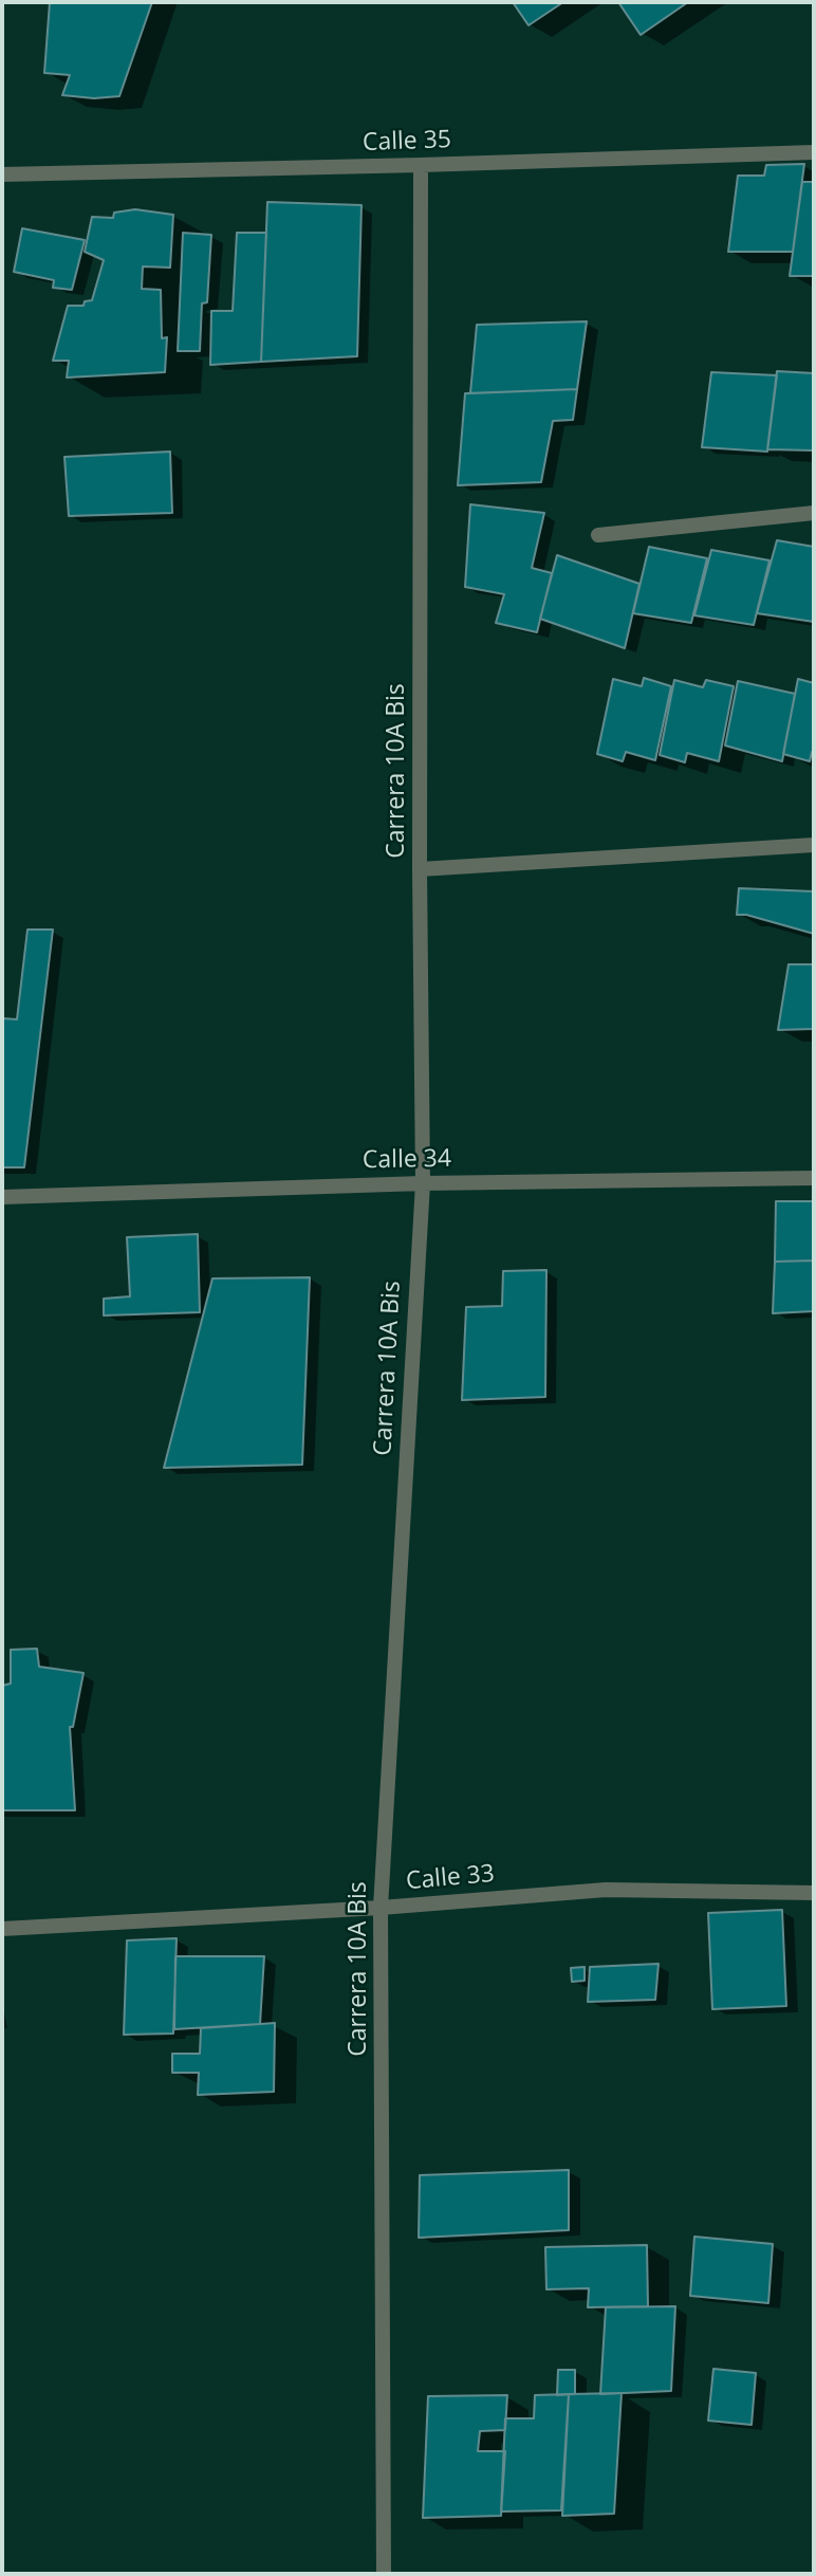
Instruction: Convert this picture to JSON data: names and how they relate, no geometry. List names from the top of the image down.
{
  "streets": {
    "street": [
      "Calle 35",
      "Carrera 10A Bis",
      "Calle 34",
      "Calle 33"
    ]
  },
  "crossings": [
    ["Calle 35", "Carrera 10A Bis"],
    ["Carrera 10A Bis", "Calle 34"],
    ["Carrera 10A Bis", "Calle 33"]
  ]
}
